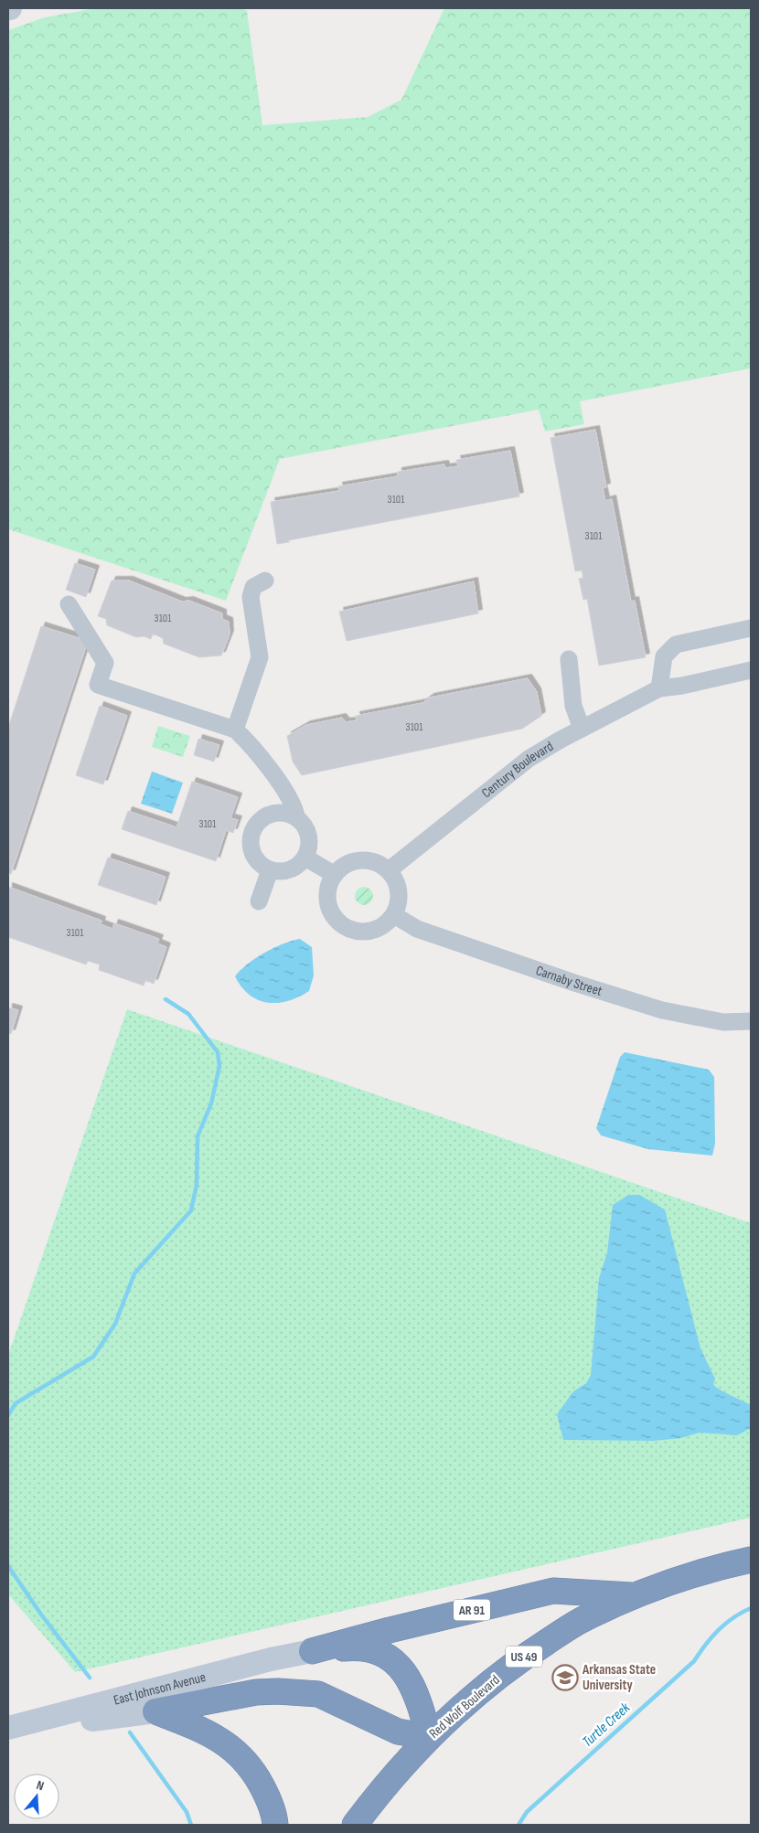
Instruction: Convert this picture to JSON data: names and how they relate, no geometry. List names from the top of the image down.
{
  "streets": {
    "highway": ["AR 91", "US 49", "Red Wolf Boulevard"],
    "main road": ["East Johnson Avenue"],
    "street": ["Century Boulevard", "Carnaby Street"]
  },
  "crossings": [
    ["Century Boulevard", "Carnaby Street"],
    ["AR 91", "East Johnson Avenue"],
    ["AR 91", "Red Wolf Boulevard"]
  ],
  "water": ["Turtle Creek"],
  "places": {
    "school or university": ["Arkansas State University"]
  },
  "house_numbers": [
    "3101",
    "3101",
    "3101",
    "3101",
    "3101",
    "3101"
  ],
  "north": "top"
}
